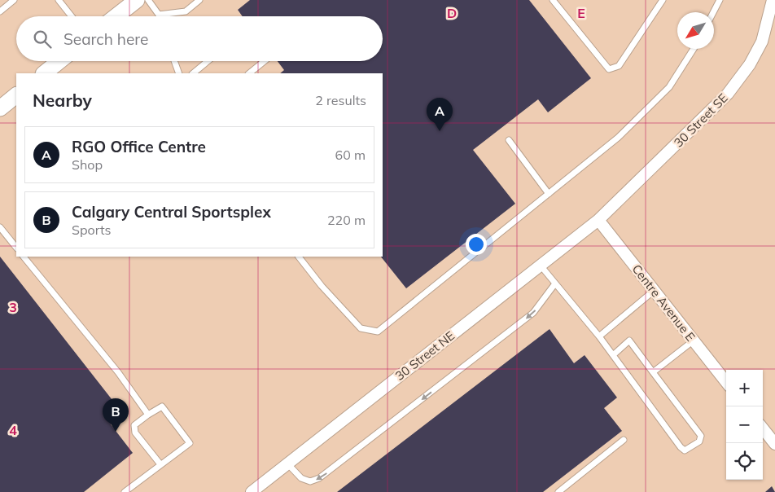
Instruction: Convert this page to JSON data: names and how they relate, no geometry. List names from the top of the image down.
{
  "streets": {
    "street": ["30 Street SE", "Centre Avenue E", "30 Street NE"]
  },
  "crossings": [
    ["30 Street SE", "Centre Avenue E"],
    ["30 Street SE", "30 Street NE"],
    ["Centre Avenue E", "30 Street NE"]
  ],
  "north": "bottom left",
  "page": {
    "search": "Search here",
    "heading": ["Nearby", "2 results"],
    "pins": ["A", "B"],
    "list": [
      {
        "mark": "A",
        "name": "RGO Office Centre",
        "note": "Shop",
        "value": "60 m"
      },
      {
        "mark": "B",
        "name": "Calgary Central Sportsplex",
        "note": "Sports",
        "value": "220 m"
      }
    ],
    "map_buttons": ["+", "−"]
  },
  "grid": {
    "columns": ["D", "E"],
    "rows": ["3", "4"]
  }
}
